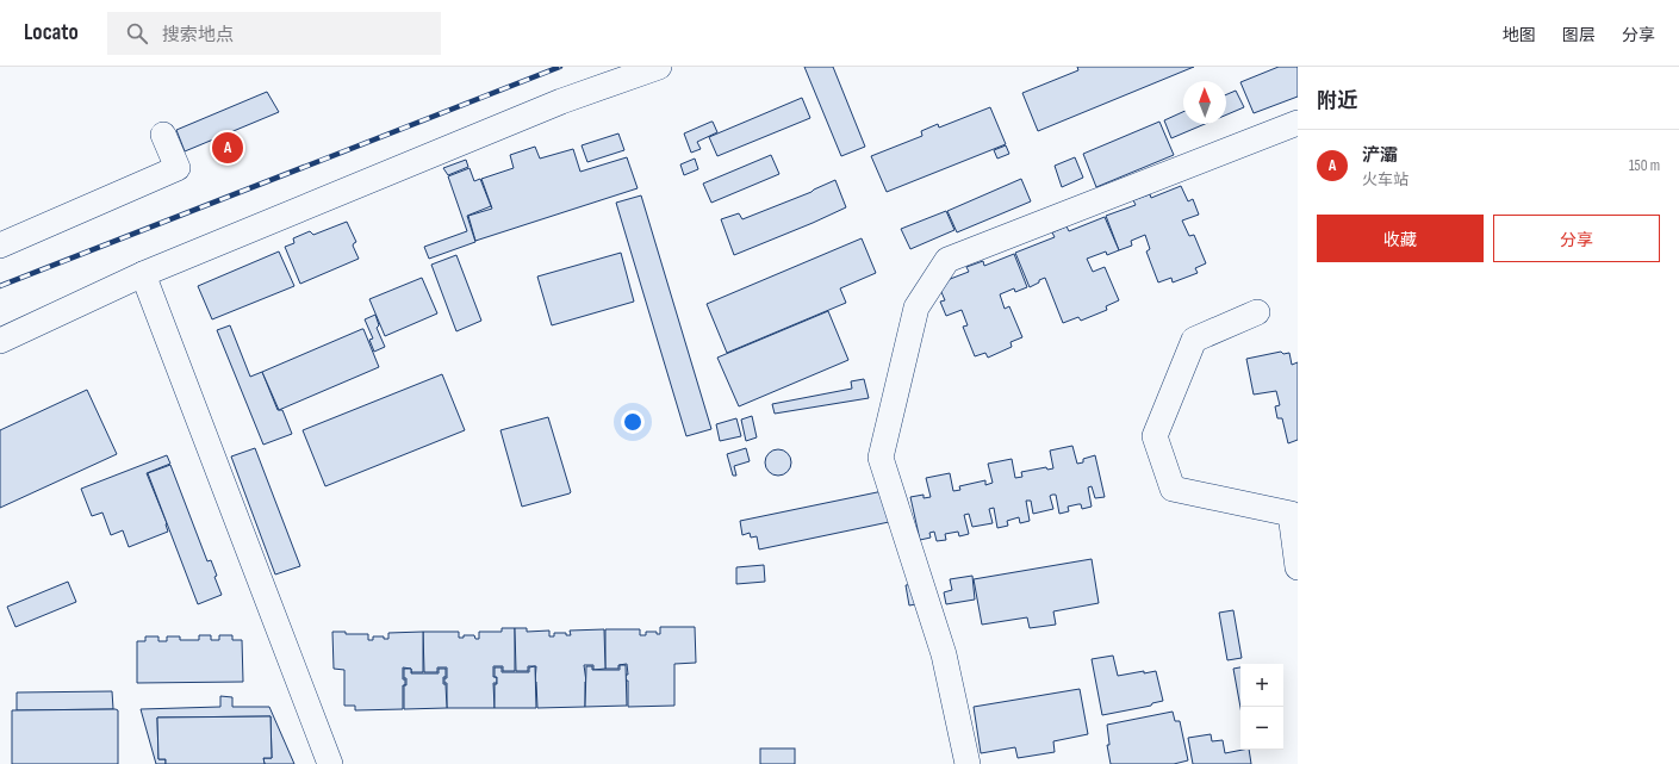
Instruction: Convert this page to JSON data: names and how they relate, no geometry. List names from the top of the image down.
{
  "north": "top",
  "page": {
    "header": "Locato",
    "search": "搜索地点",
    "nav": ["地图", "图层", "分享"],
    "heading": "附近",
    "list": [
      {
        "mark": "A",
        "name": "浐灞",
        "note": "火车站",
        "value": "150 m"
      }
    ],
    "pins": "A",
    "buttons": ["收藏", "分享"],
    "map_buttons": ["+", "−"]
  }
}
